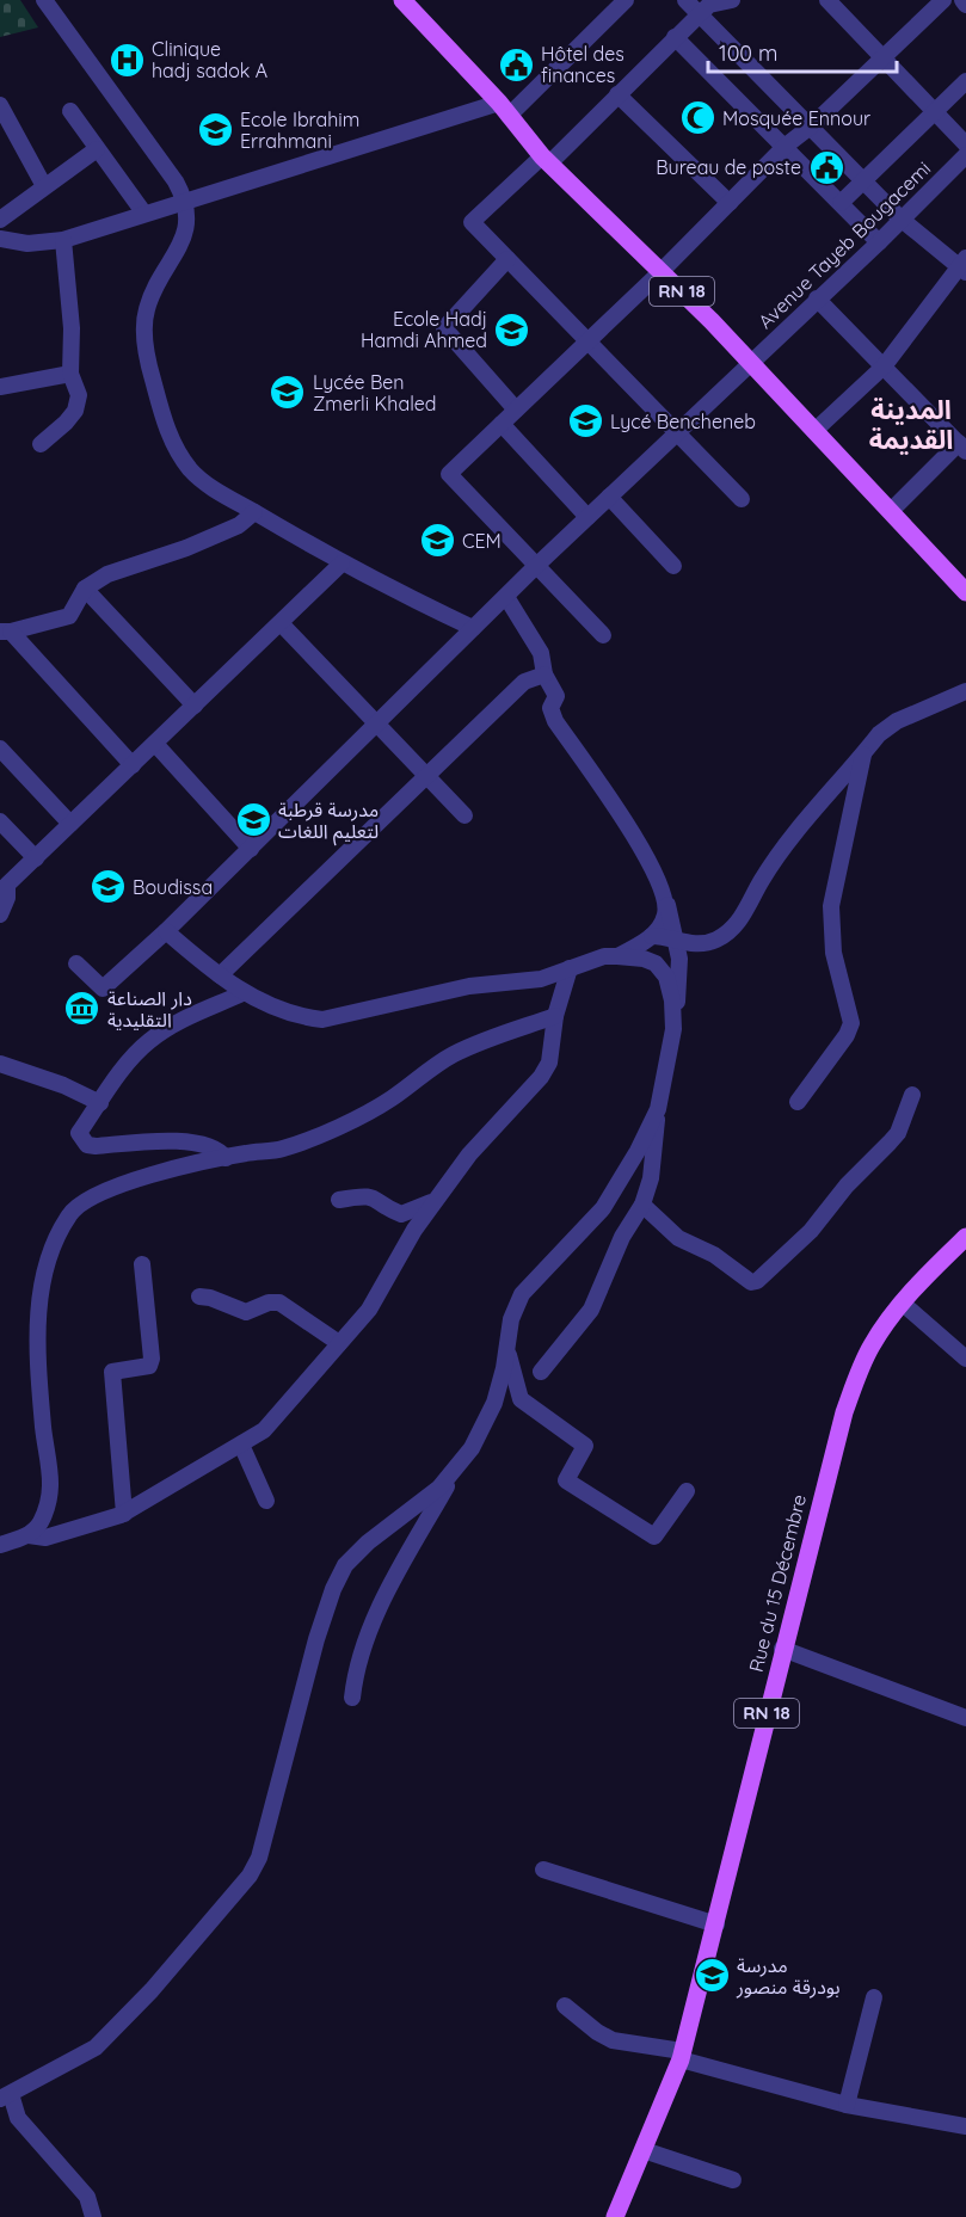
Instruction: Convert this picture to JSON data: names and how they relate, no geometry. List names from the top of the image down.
{
  "streets": {
    "main road": ["RN 18", "Rue du 15 Décembre"],
    "street": ["Avenue Tayeb Bougacemi"]
  },
  "crossings": [
    ["Avenue Tayeb Bougacemi", "RN 18"]
  ],
  "districts": ["المدينة القديمة"],
  "places": {
    "hospital": ["Clinique hadj sadok A"],
    "public building": ["Hôtel des finances", "Bureau de poste"],
    "mosque": ["Mosquée Ennour"],
    "school or university": [
      "Ecole Ibrahim Errahmani",
      "Ecole Hadj Hamdi Ahmed",
      "Lycée Ben Zmerli Khaled",
      "Lycé Bencheneb",
      "CEM",
      "مدرسة قرطبة لتعليم اللغات",
      "Boudissa",
      "مدرسة بودرقة منصور"
    ],
    "museum": ["دار الصناعة التقليدية"]
  },
  "scale_bar": "100 m"
}
